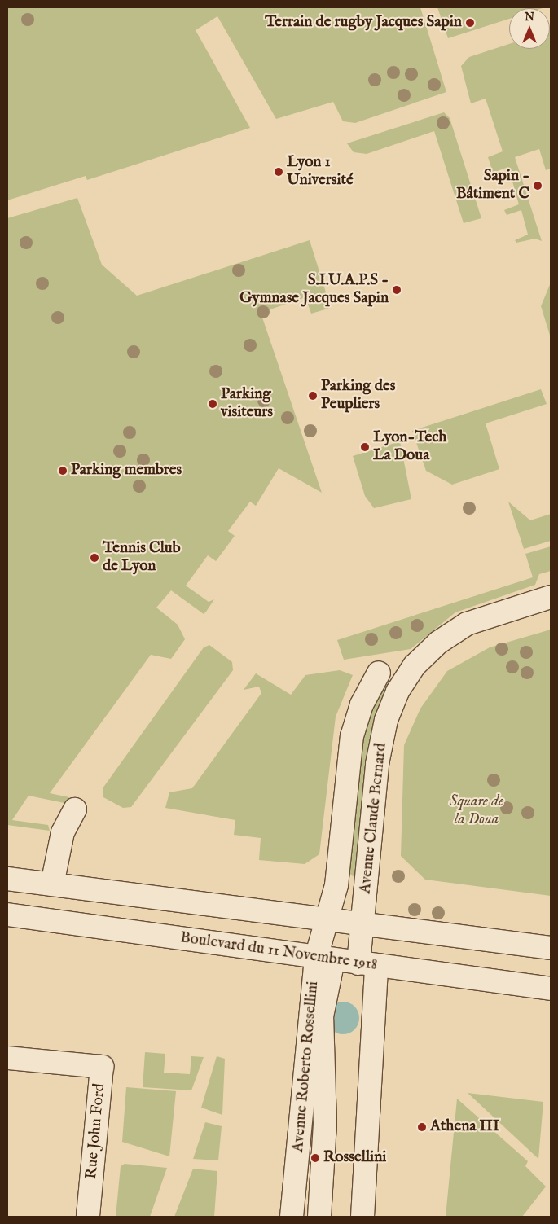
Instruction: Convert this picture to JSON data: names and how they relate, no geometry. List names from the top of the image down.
{
  "streets": {
    "street": [
      "Avenue Claude Bernard",
      "Boulevard du 11 Novembre 1918",
      "Avenue Roberto Rossellini",
      "Rue John Ford"
    ]
  },
  "crossings": [
    ["Avenue Claude Bernard", "Boulevard du 11 Novembre 1918"],
    ["Boulevard du 11 Novembre 1918", "Avenue Roberto Rossellini"]
  ],
  "parks": ["Square de la Doua"],
  "places": [
    "Terrain de rugby Jacques Sapin",
    "Lyon 1 Université",
    "Sapin - Bâtiment C",
    "S.I.U.A.P.S - Gymnase Jacques Sapin",
    "Parking des Peupliers",
    "Parking visiteurs",
    "Lyon-Tech La Doua",
    "Parking membres",
    "Tennis Club de Lyon",
    "Athena III",
    "Rossellini"
  ],
  "north": "top"
}
